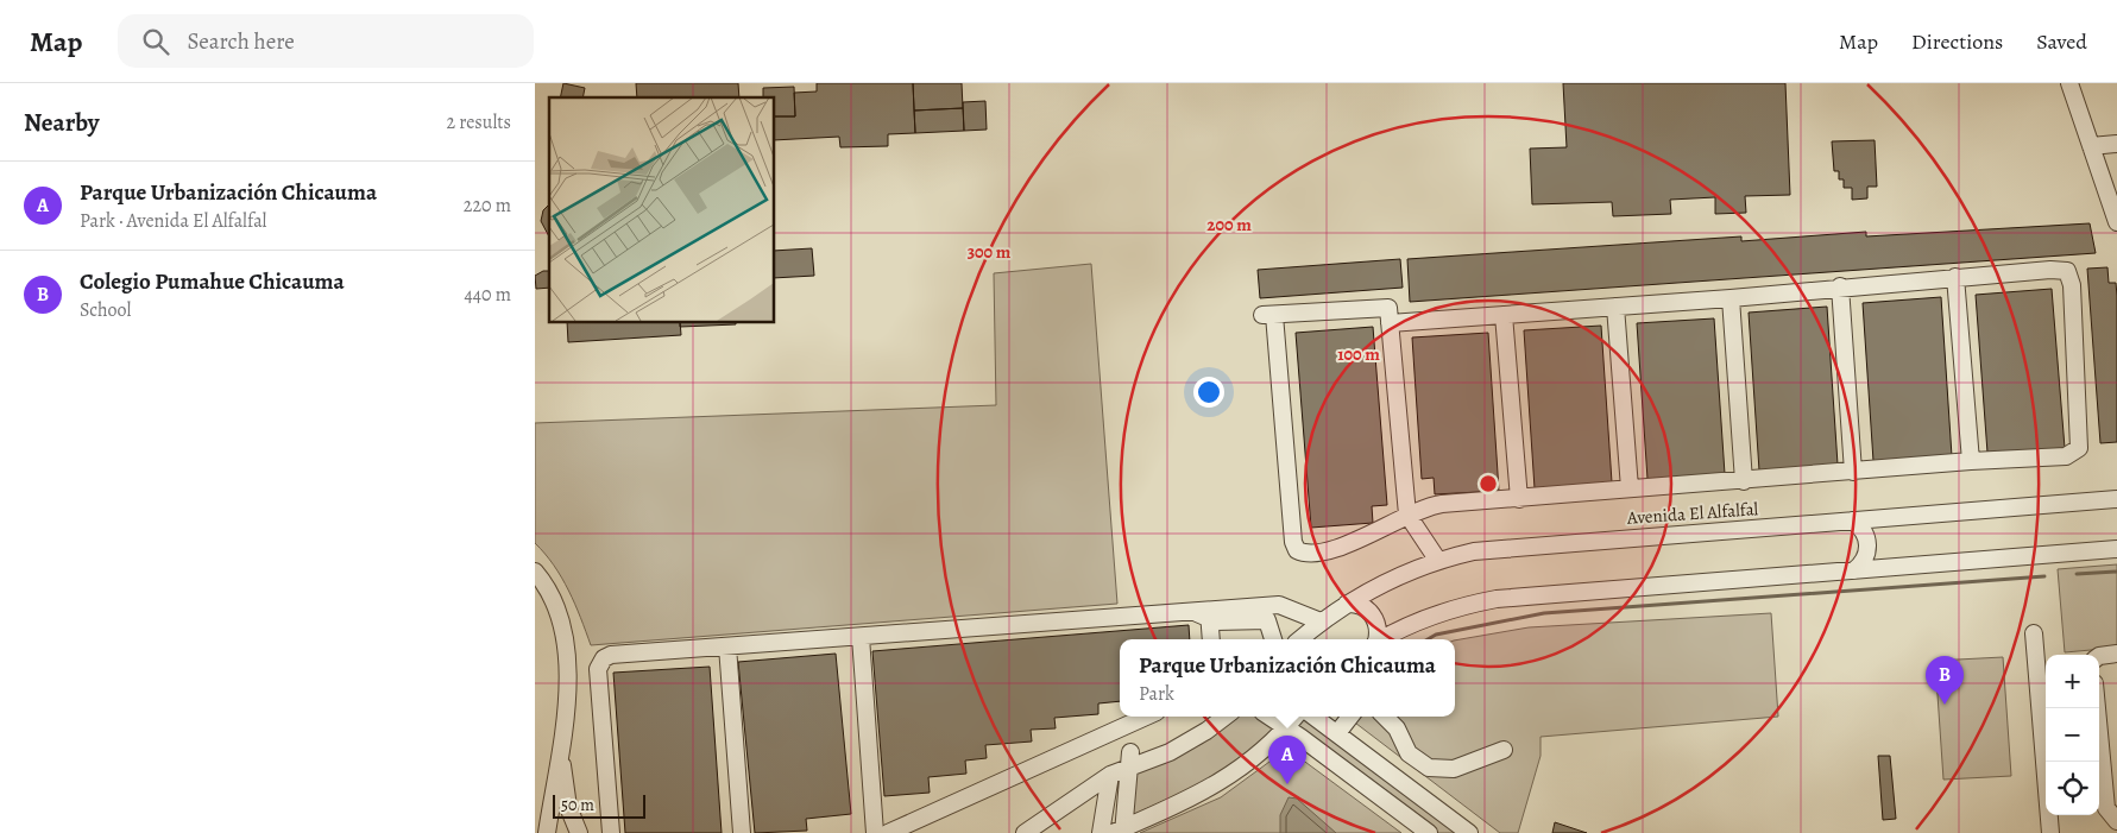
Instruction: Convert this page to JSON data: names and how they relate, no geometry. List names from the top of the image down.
{
  "streets": {
    "street": ["Avenida El Alfalfal"]
  },
  "scale_bar": "50 m",
  "page": {
    "header": "Map",
    "search": "Search here",
    "nav": ["Map", "Directions", "Saved"],
    "heading": ["Nearby", "2 results"],
    "list": [
      {
        "mark": "A",
        "name": "Parque Urbanización Chicauma",
        "note": "Park · Avenida El Alfalfal",
        "value": "220 m"
      },
      {
        "mark": "B",
        "name": "Colegio Pumahue Chicauma",
        "note": "School",
        "value": "440 m"
      }
    ],
    "popup": ["Parque Urbanización Chicauma", "Park"],
    "map_buttons": ["+", "−"],
    "pins": ["B", "A"],
    "scale": "50 m"
  },
  "rings": ["200 m", "300 m", "100 m"]
}
